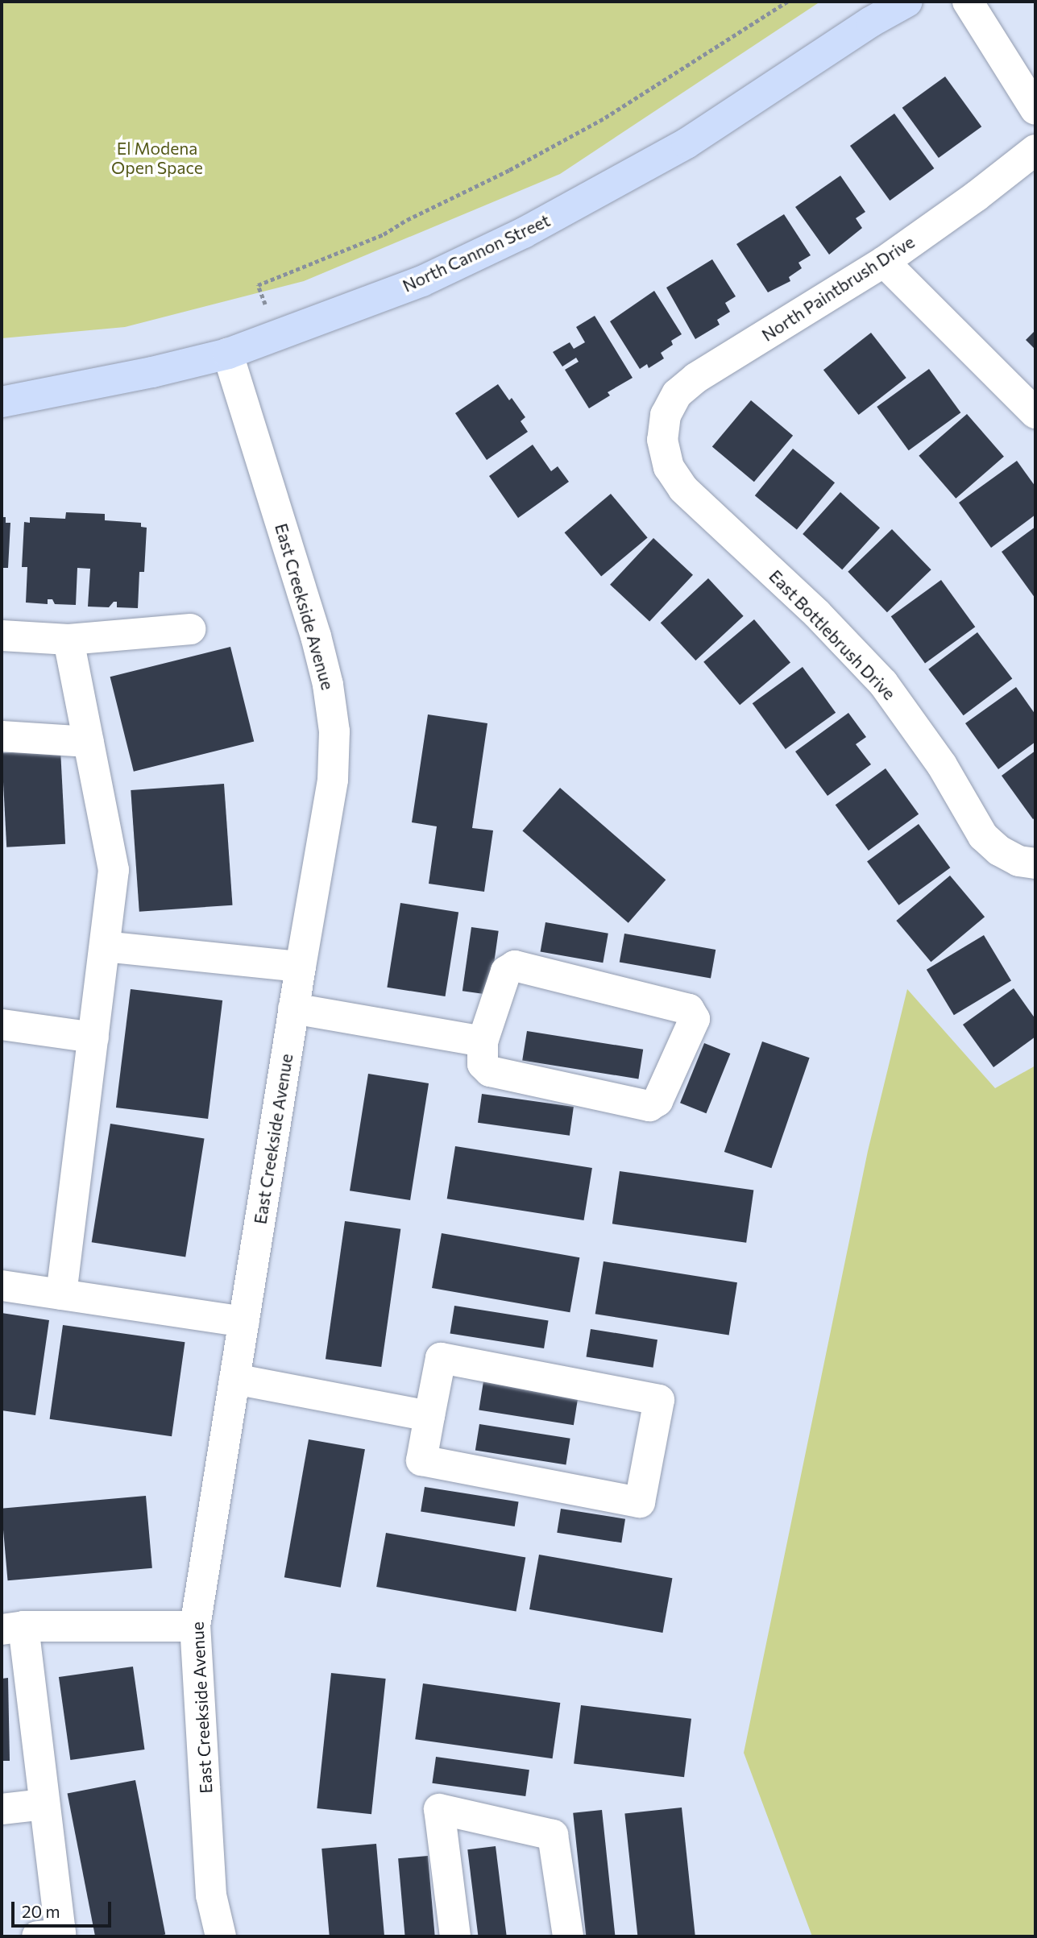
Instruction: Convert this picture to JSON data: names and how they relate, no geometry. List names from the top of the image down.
{
  "streets": {
    "main road": ["North Cannon Street"],
    "street": ["North Paintbrush Drive", "East Creekside Avenue", "East Bottlebrush Drive"]
  },
  "crossings": [
    ["North Cannon Street", "East Creekside Avenue"],
    ["North Paintbrush Drive", "East Bottlebrush Drive"]
  ],
  "parks": ["El Modena Open Space"],
  "scale_bar": "20 m"
}
